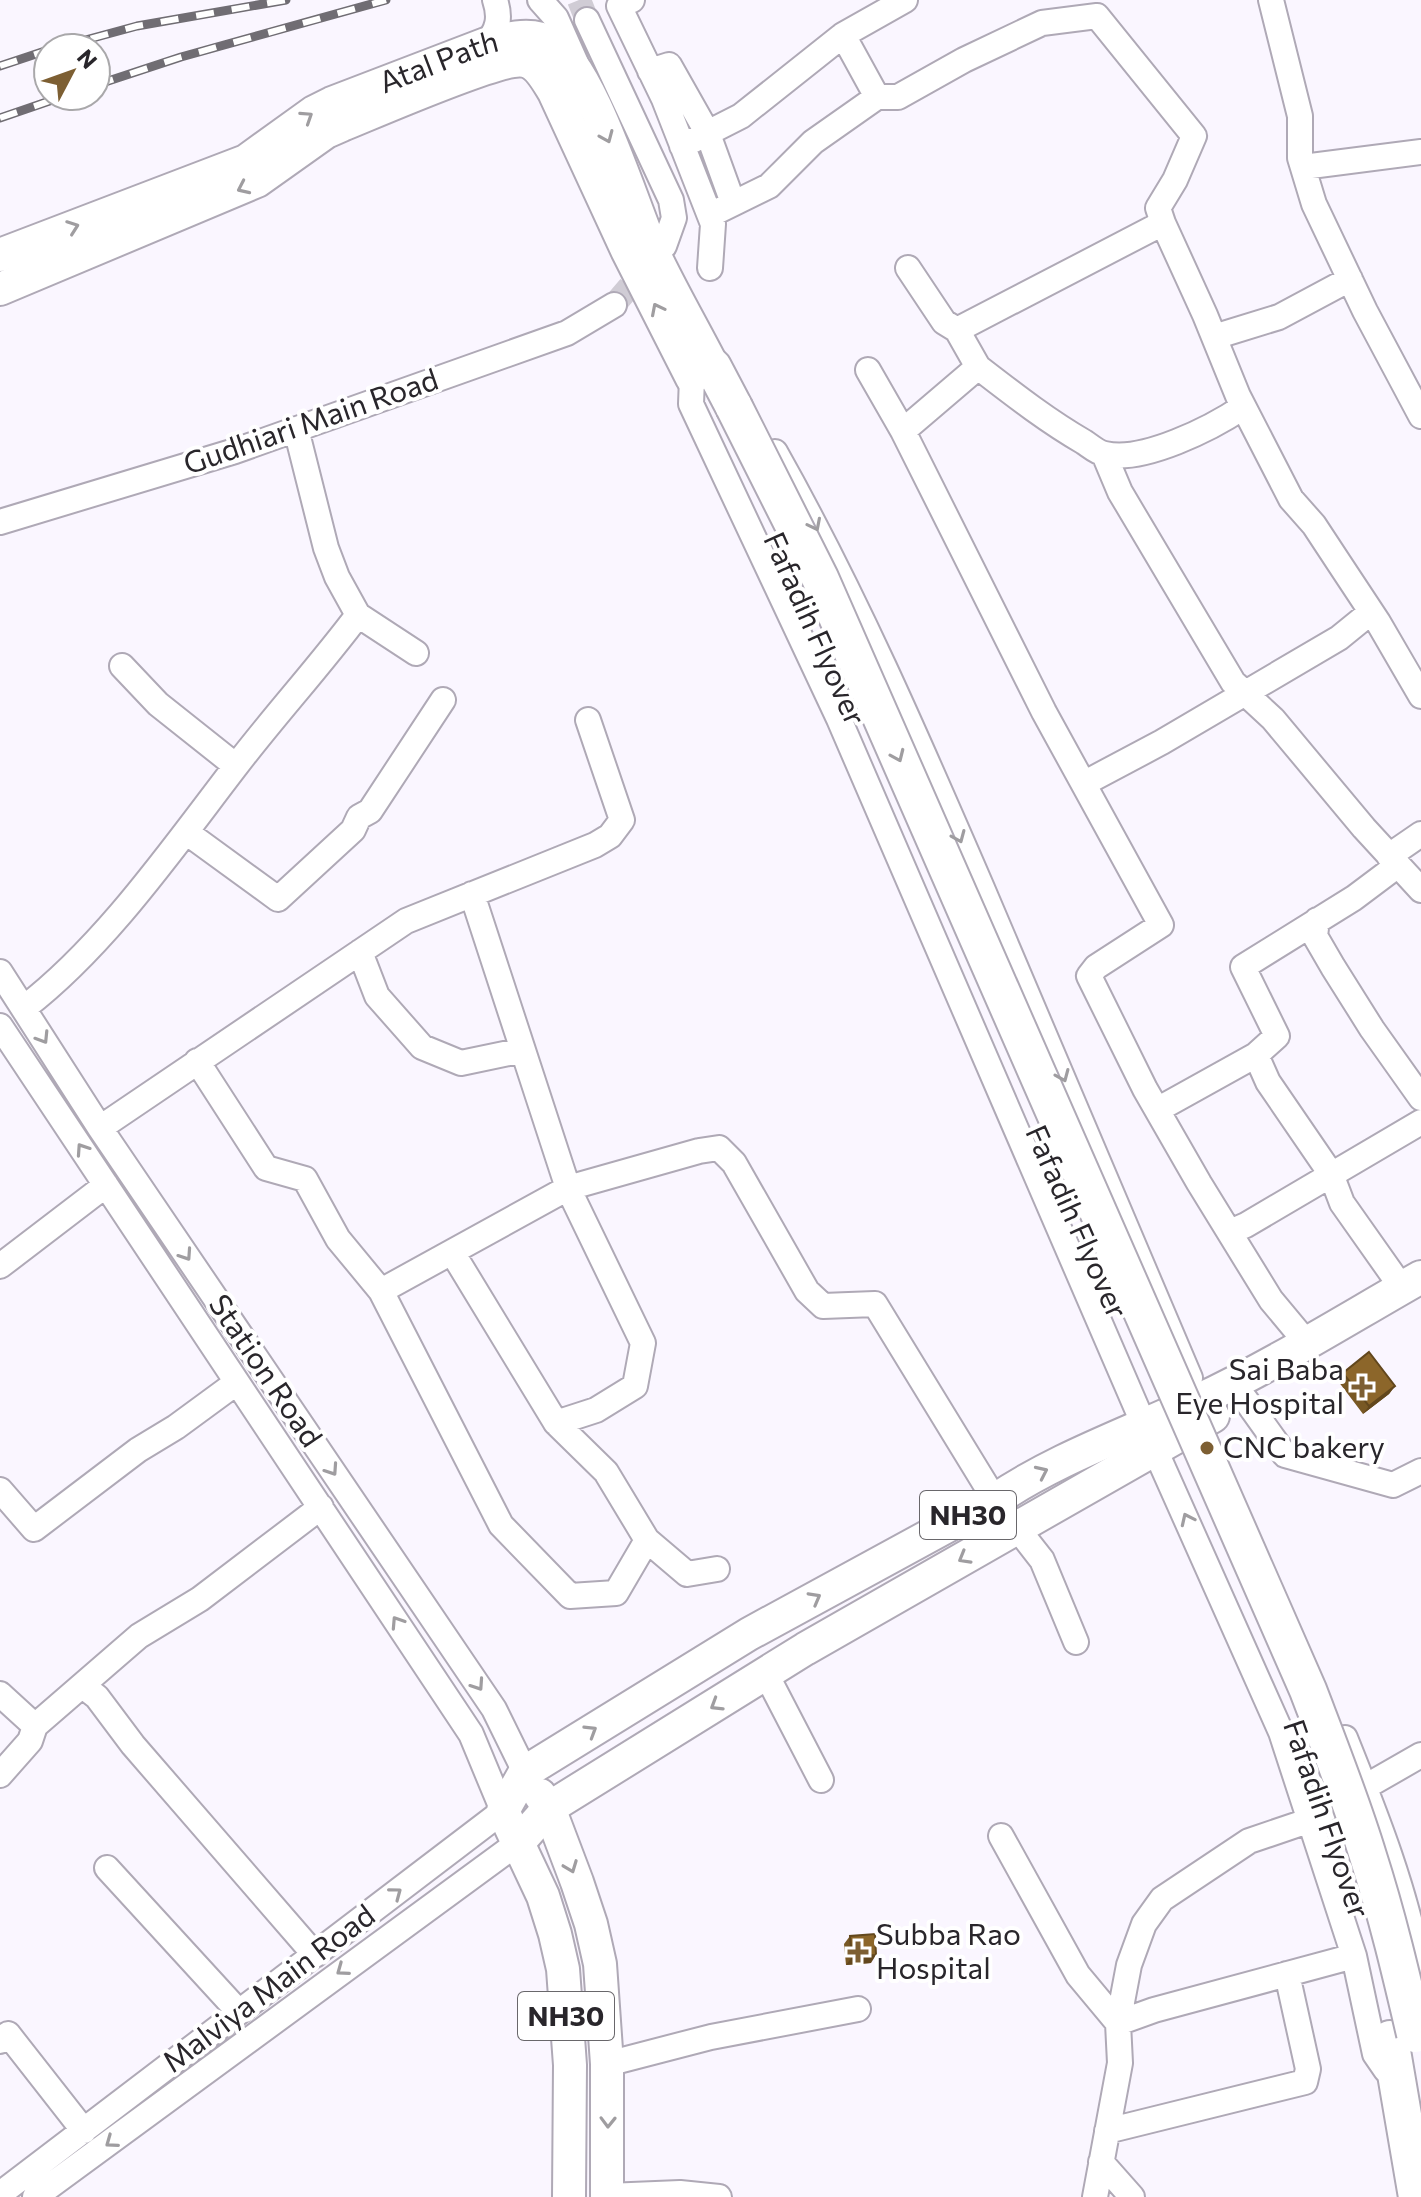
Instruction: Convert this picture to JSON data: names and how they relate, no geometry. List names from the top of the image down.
{
  "streets": {
    "highway": ["Fafadih Flyover"],
    "main road": ["Atal Path", "NH30", "Malviya Main Road"],
    "street": ["Gudhiari Main Road", "Station Road"]
  },
  "crossings": [
    ["Atal Path", "Fafadih Flyover"],
    ["Station Road", "NH30"],
    ["Station Road", "Malviya Main Road"],
    ["NH30", "Malviya Main Road"]
  ],
  "places": {
    "health": ["Sai Baba Eye Hospital", "Subba Rao Hospital"],
    "other": ["CNC bakery"]
  },
  "north": "top right"
}
